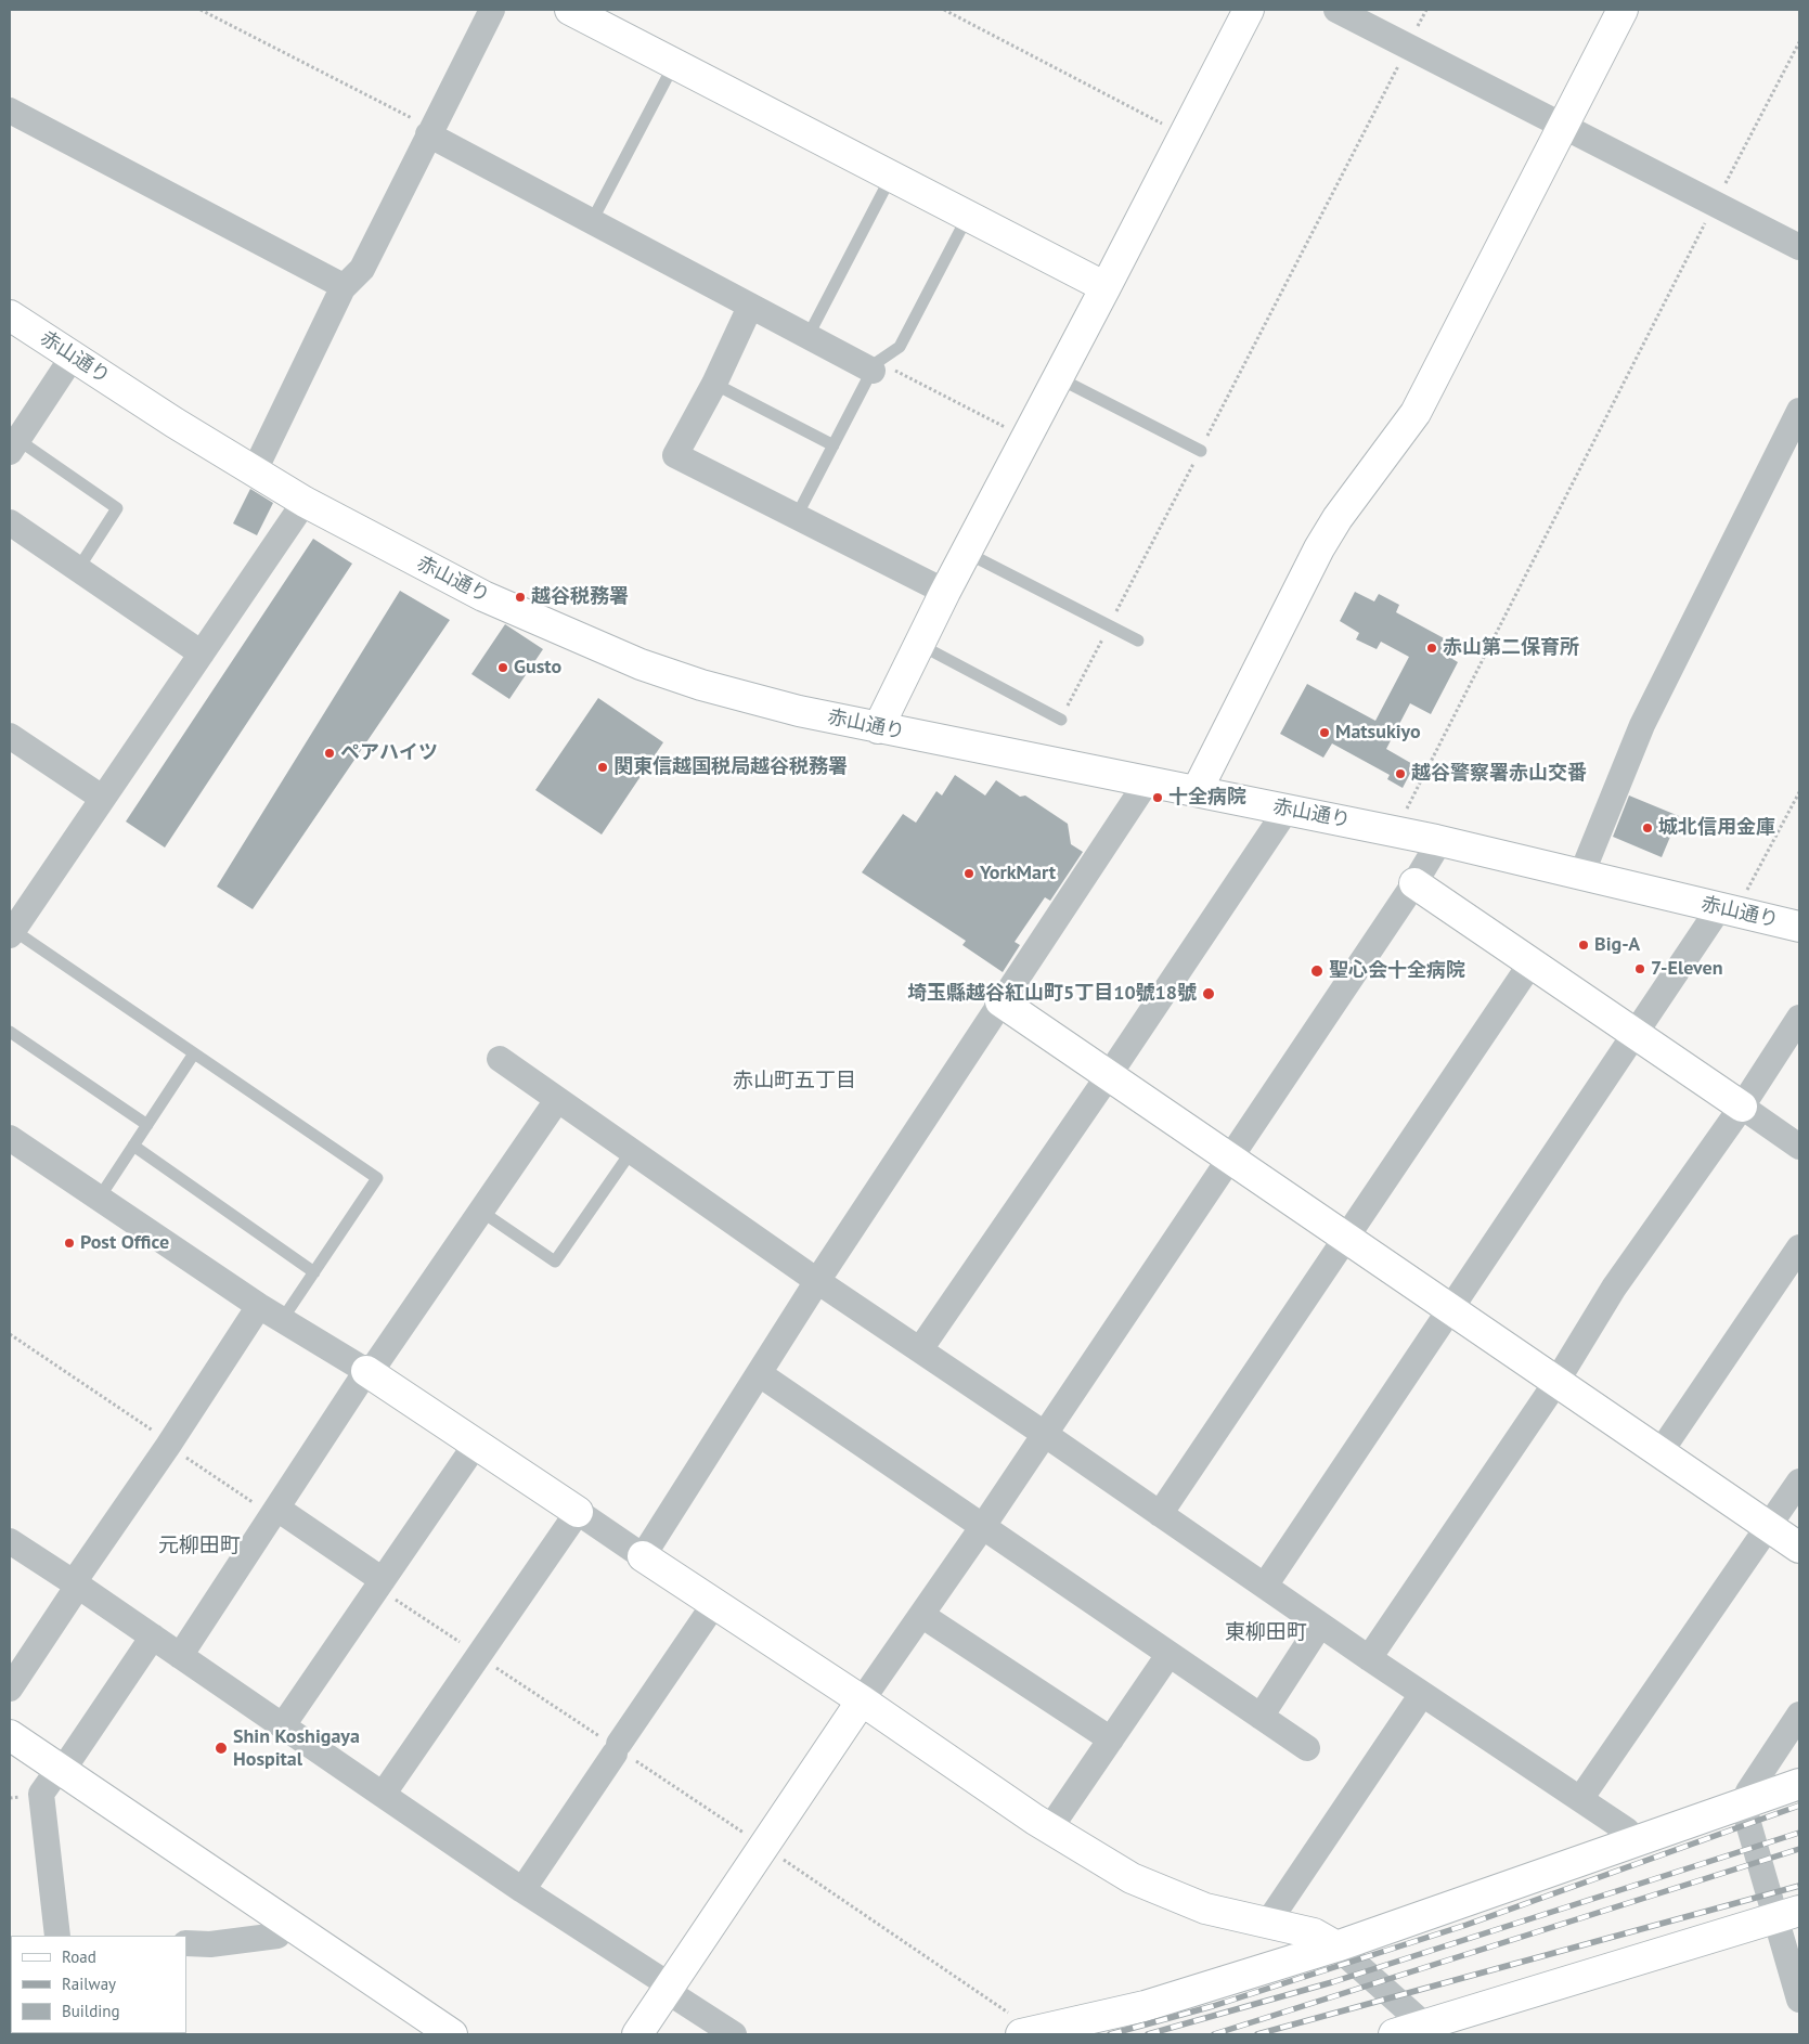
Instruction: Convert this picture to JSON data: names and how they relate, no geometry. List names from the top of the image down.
{
  "streets": {
    "street": ["赤山通り"]
  },
  "districts": ["赤山町五丁目", "元柳田町", "東柳田町"],
  "places": [
    "越谷税務署",
    "赤山第二保育所",
    "Gusto",
    "Matsukiyo",
    "ペアハイツ",
    "関東信越国税局越谷税務署",
    "越谷警察署赤山交番",
    "十全病院",
    "城北信用金庫",
    "YorkMart",
    "Big-A",
    "7-Eleven",
    "聖心会十全病院",
    "埼玉縣越谷紅山町5丁目10號18號",
    "Post Office",
    "Shin Koshigaya Hospital"
  ],
  "legend": ["Road", "Railway", "Building"]
}
